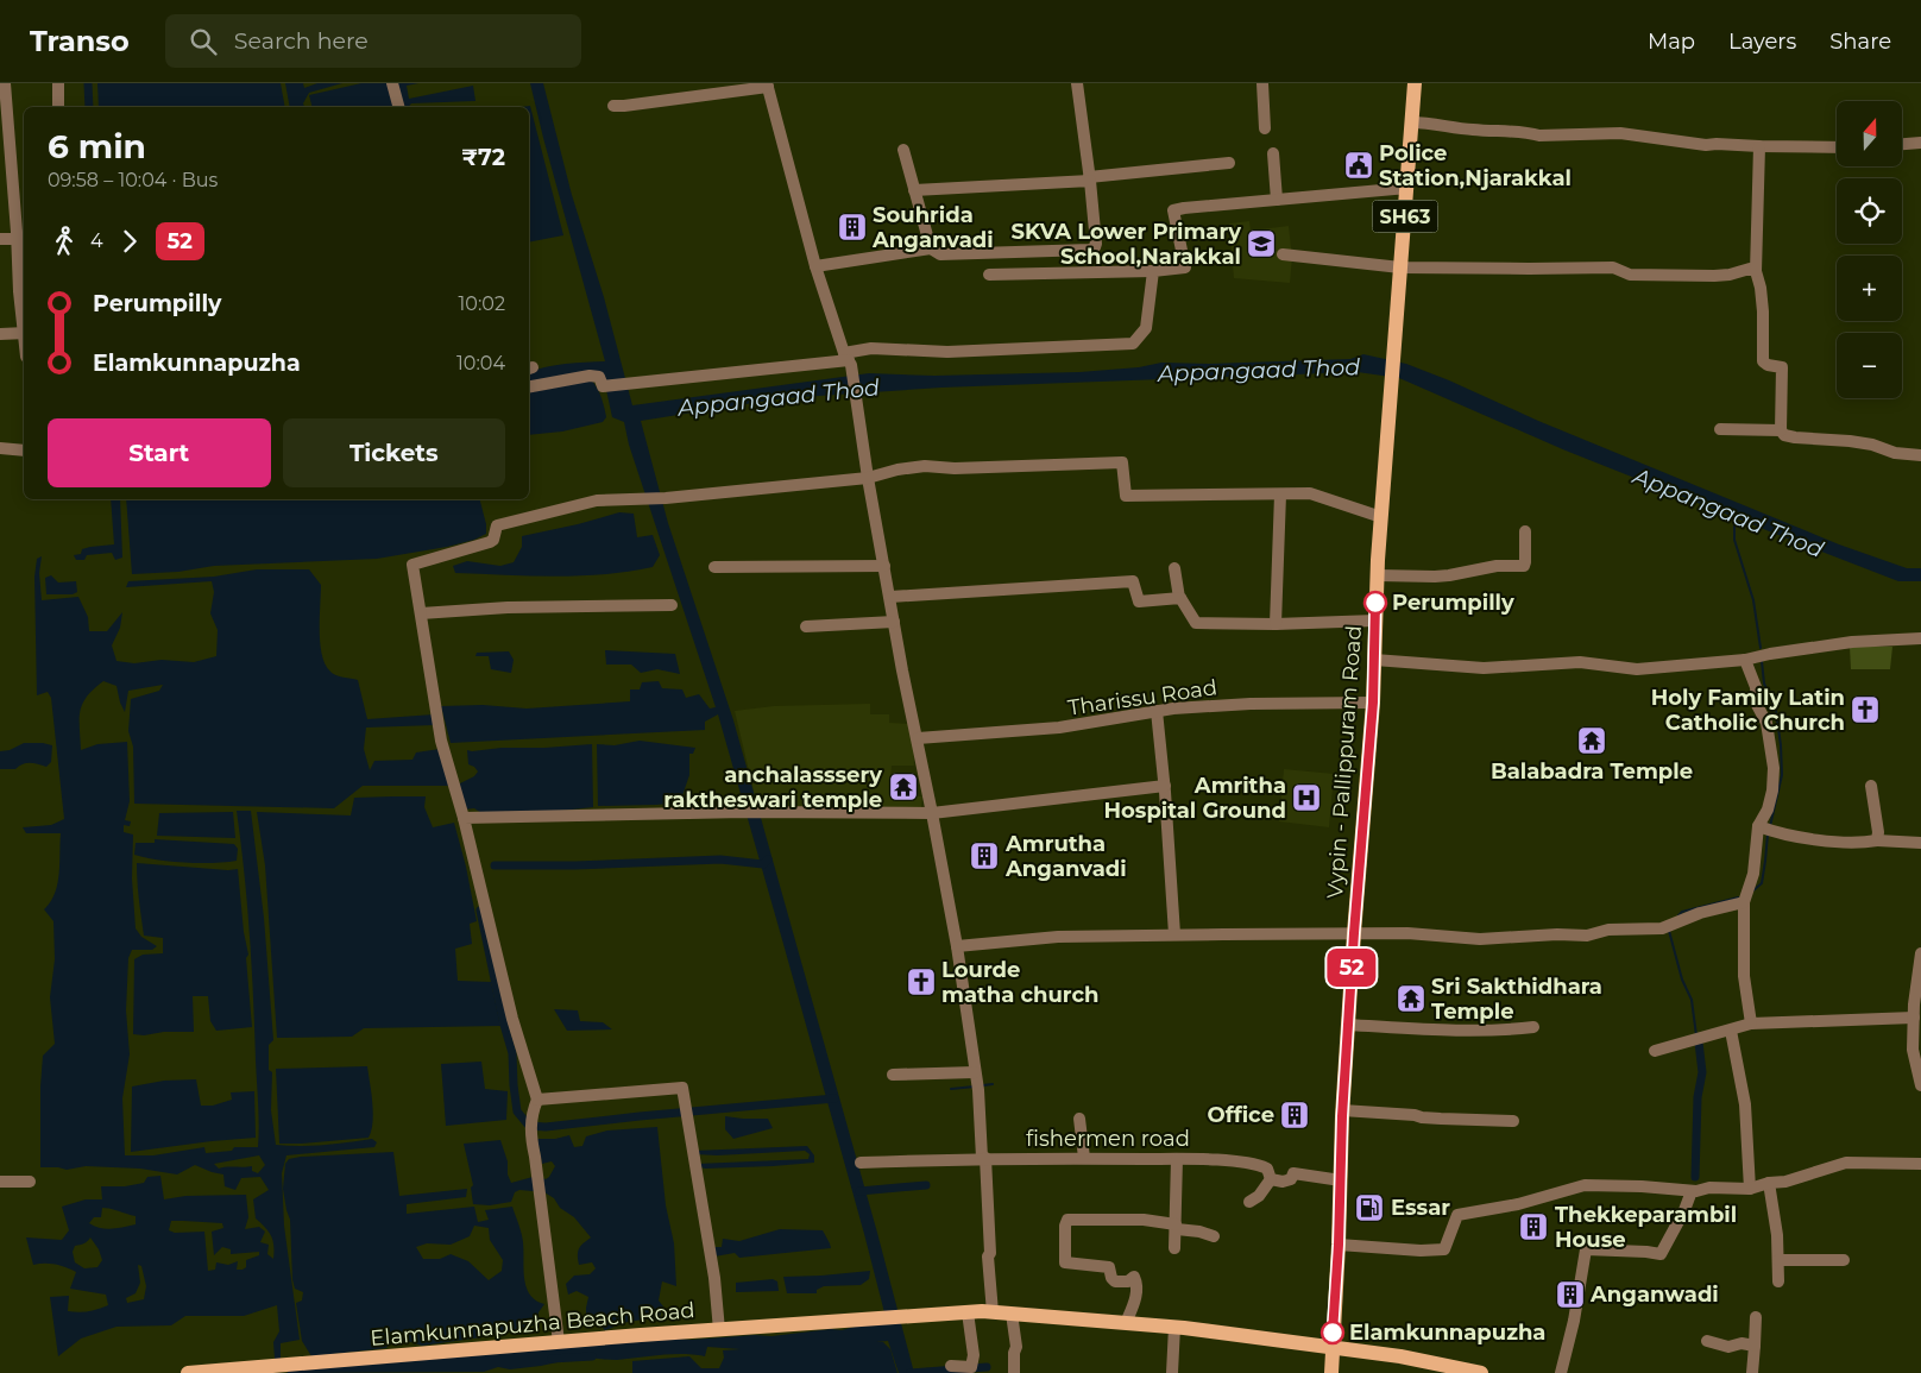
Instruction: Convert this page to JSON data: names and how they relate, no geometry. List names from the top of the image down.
{
  "streets": {
    "main road": ["SH63", "Vypin - Pallippuram Road", "Elamkunnapuzha Beach Road"],
    "street": ["Tharissu Road", "fishermen road"]
  },
  "crossings": [
    ["Tharissu Road", "Vypin - Pallippuram Road"]
  ],
  "water": ["Appangaad Thod"],
  "places": {
    "public building": ["Police Station,Njarakkal"],
    "building": [
      "Souhrida Anganvadi",
      "Amrutha Anganvadi",
      "Office",
      "Thekkeparambil House",
      "Anganwadi"
    ],
    "school or university": ["SKVA Lower Primary School,Narakkal"],
    "other": ["Perumpilly", "Elamkunnapuzha"],
    "church": ["Holy Family Latin Catholic Church", "Lourde matha church"],
    "temple": ["Balabadra Temple", "anchalasssery raktheswari temple", "Sri Sakthidhara Temple"],
    "hospital": ["Amritha Hospital Ground"],
    "fuel station": ["Essar"]
  },
  "lines": ["bus line 52"],
  "north": "top",
  "page": {
    "header": "Transo",
    "search": "Search here",
    "nav": ["Map", "Layers", "Share"],
    "on_map": "52",
    "map_buttons": ["+", "−"],
    "heading": ["6 min", "09:58 – 10:04 · Bus", "₹72"],
    "legs": ["4", "52"],
    "list": [
      {
        "name": "Perumpilly",
        "value": "10:02"
      },
      {
        "name": "Elamkunnapuzha",
        "value": "10:04"
      }
    ],
    "buttons": ["Start", "Tickets"]
  }
}
